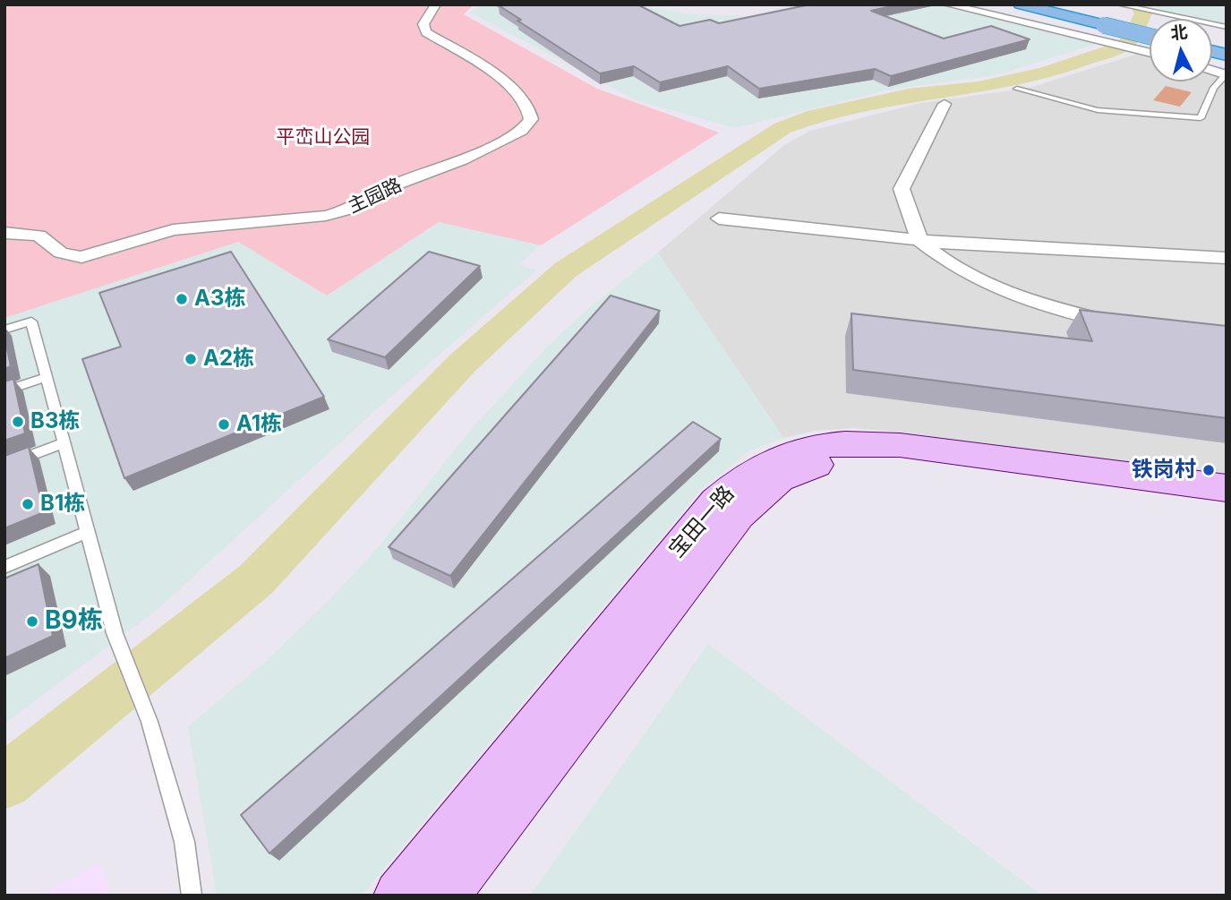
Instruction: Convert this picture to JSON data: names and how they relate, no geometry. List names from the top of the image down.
{
  "streets": {
    "main road": ["宝田一路"],
    "street": ["主园路"]
  },
  "parks": ["平峦山公园"],
  "places": [
    "A3栋",
    "A2栋",
    "B3栋",
    "A1栋",
    "铁岗村",
    "B1栋",
    "B9栋"
  ],
  "north": "top"
}
